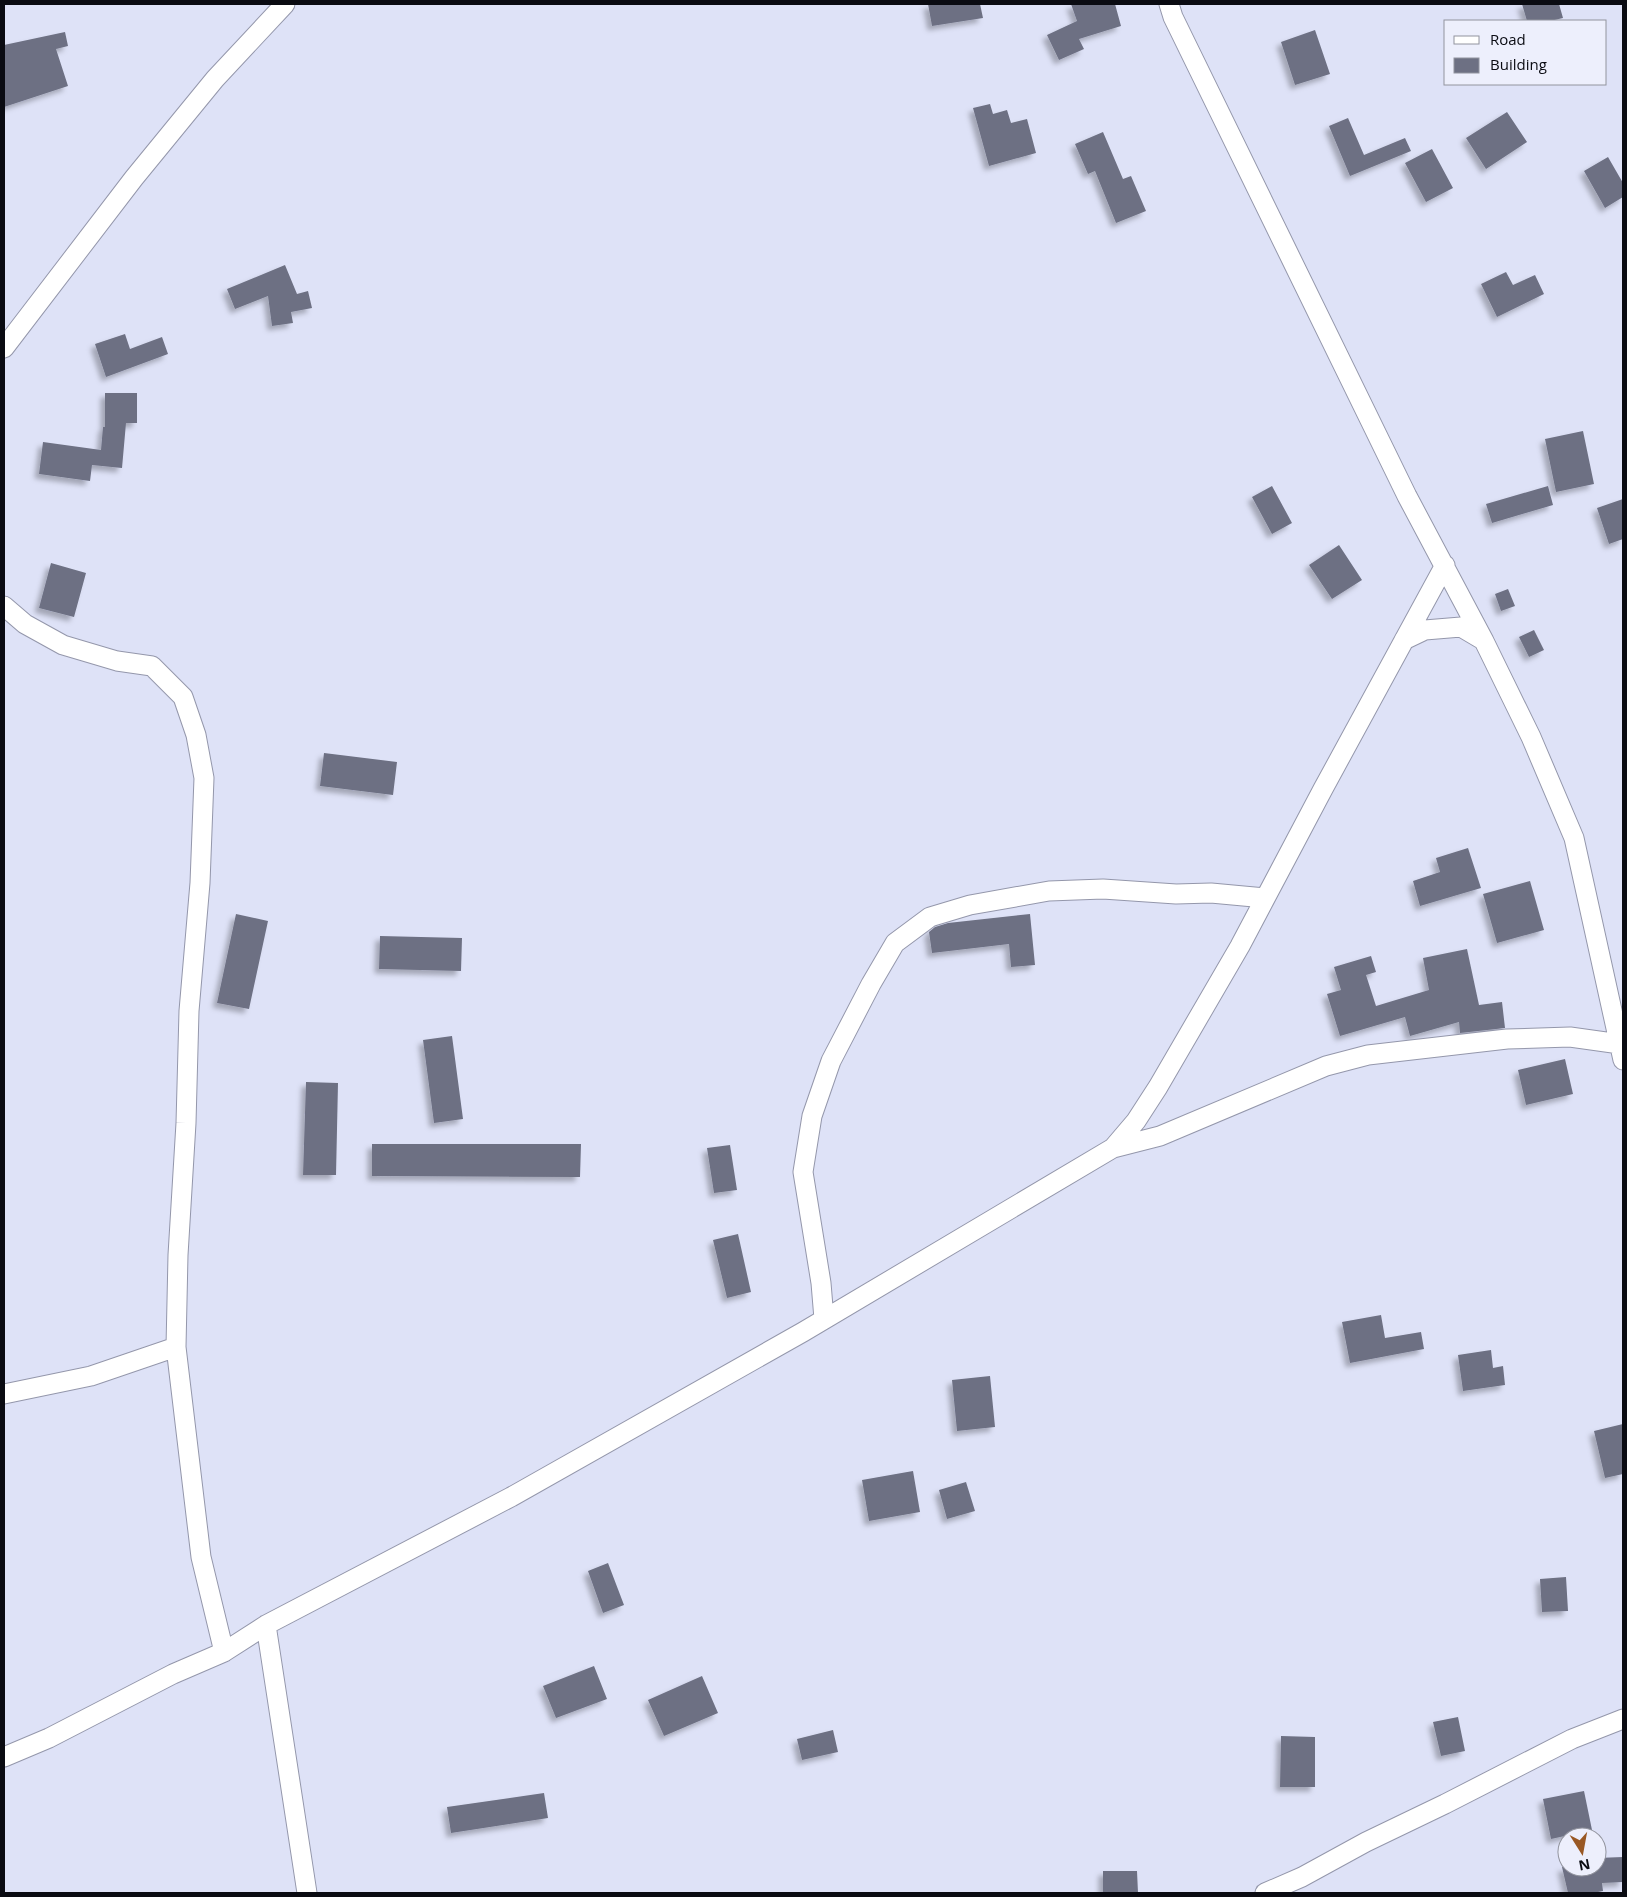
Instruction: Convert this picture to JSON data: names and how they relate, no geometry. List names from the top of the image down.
{
  "legend": ["Road", "Building"],
  "north": "bottom"
}
